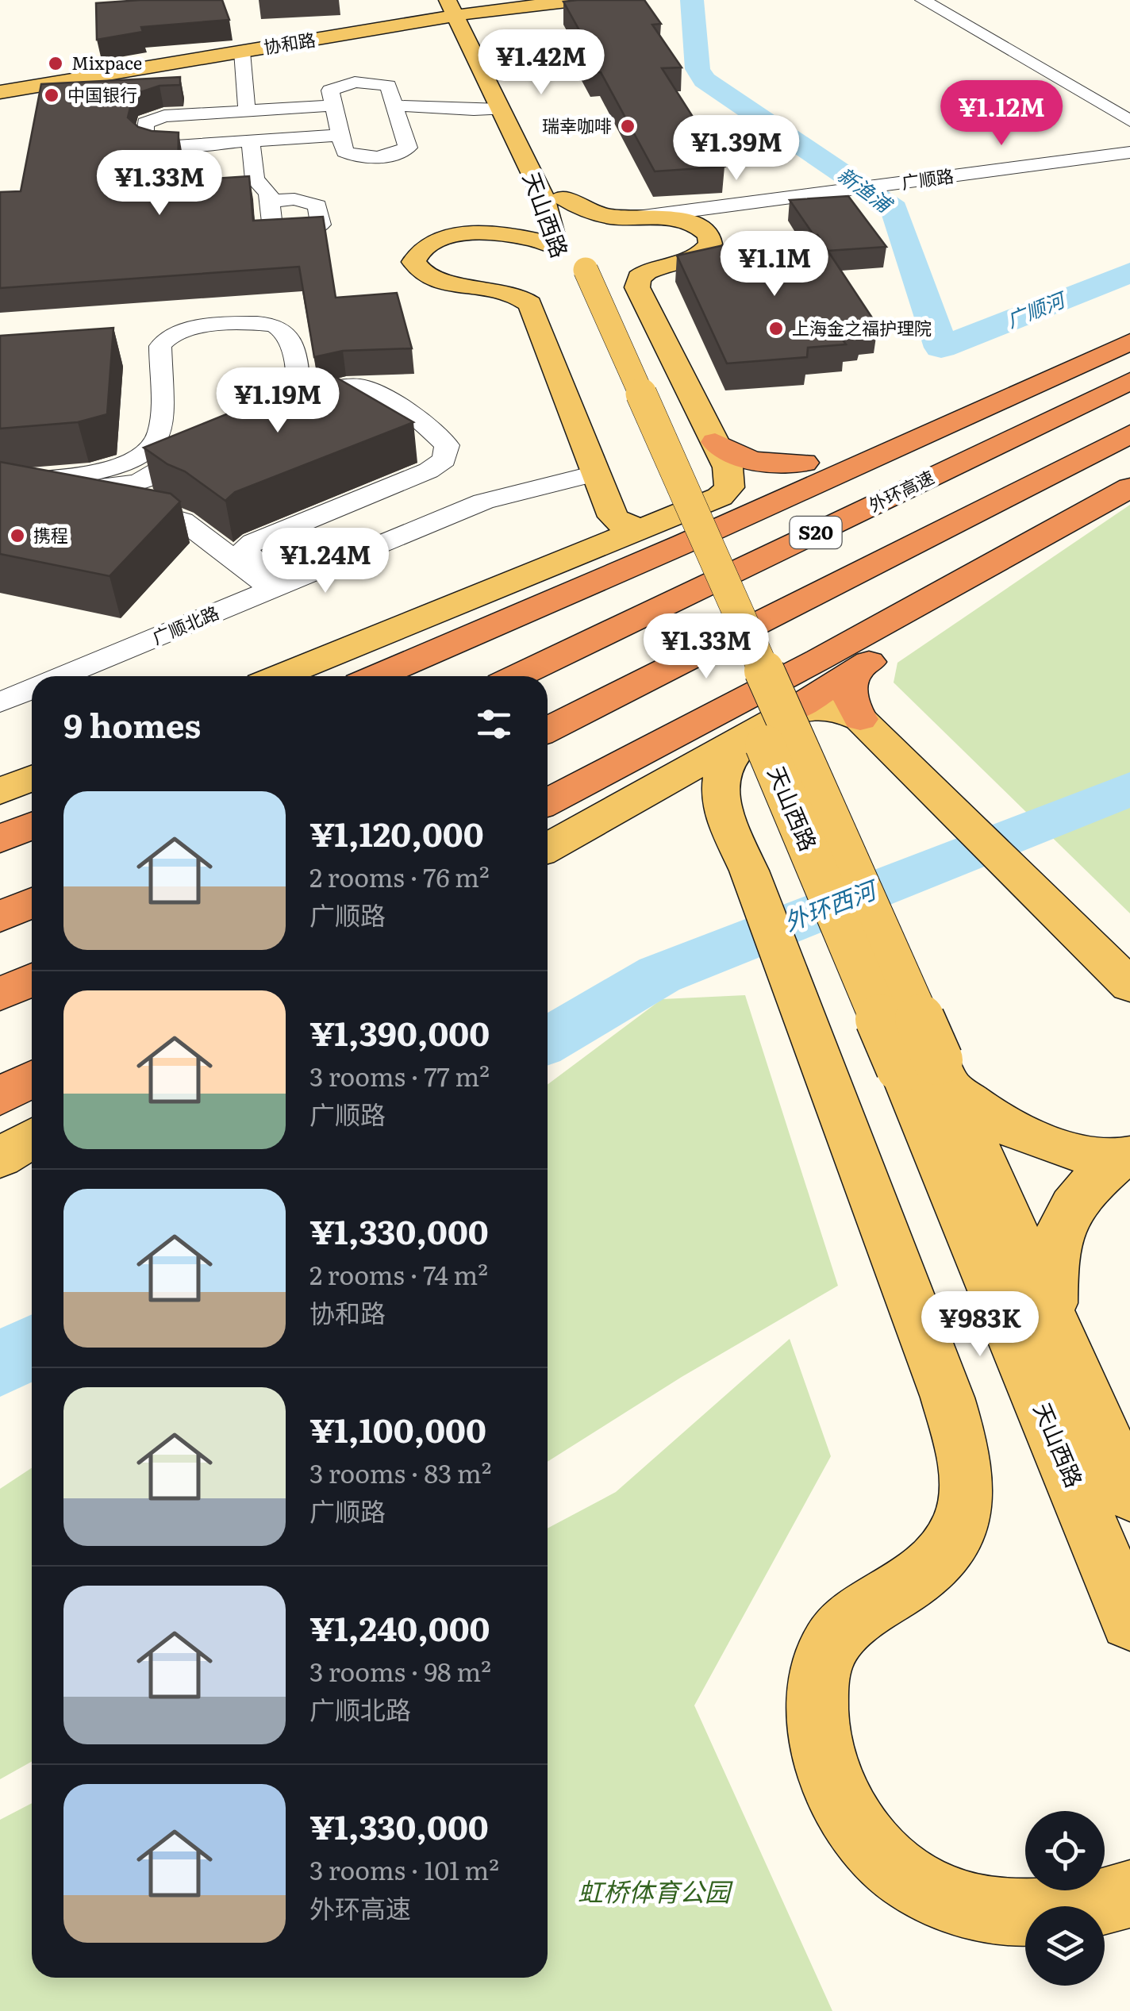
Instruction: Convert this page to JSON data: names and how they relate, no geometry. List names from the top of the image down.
{
  "streets": {
    "highway": ["外环高速", "S20"],
    "main road": ["协和路", "天山西路"],
    "street": ["广顺路", "广顺北路"]
  },
  "crossings": [
    ["协和路", "天山西路"]
  ],
  "water": ["新渔浦", "广顺河", "外环西河"],
  "parks": ["虹桥体育公园"],
  "places": [
    "Mixpace",
    "中国银行",
    "瑞幸咖啡",
    "上海金之福护理院",
    "携程"
  ],
  "page": {
    "price": [
      "¥1.42M",
      "¥1.12M",
      "¥1.39M",
      "¥1.33M",
      "¥1.1M",
      "¥1.19M",
      "¥1.24M",
      "¥1.33M",
      "¥983K"
    ],
    "heading": "9 homes",
    "list": [
      {
        "name": "¥1,120,000",
        "note": "2 rooms · 76 m² · 广顺路"
      },
      {
        "name": "¥1,390,000",
        "note": "3 rooms · 77 m² · 广顺路"
      },
      {
        "name": "¥1,330,000",
        "note": "2 rooms · 74 m² · 协和路"
      },
      {
        "name": "¥1,100,000",
        "note": "3 rooms · 83 m² · 广顺路"
      },
      {
        "name": "¥1,240,000",
        "note": "3 rooms · 98 m² · 广顺北路"
      },
      {
        "name": "¥1,330,000",
        "note": "3 rooms · 101 m² · 外环高速"
      }
    ]
  }
}
